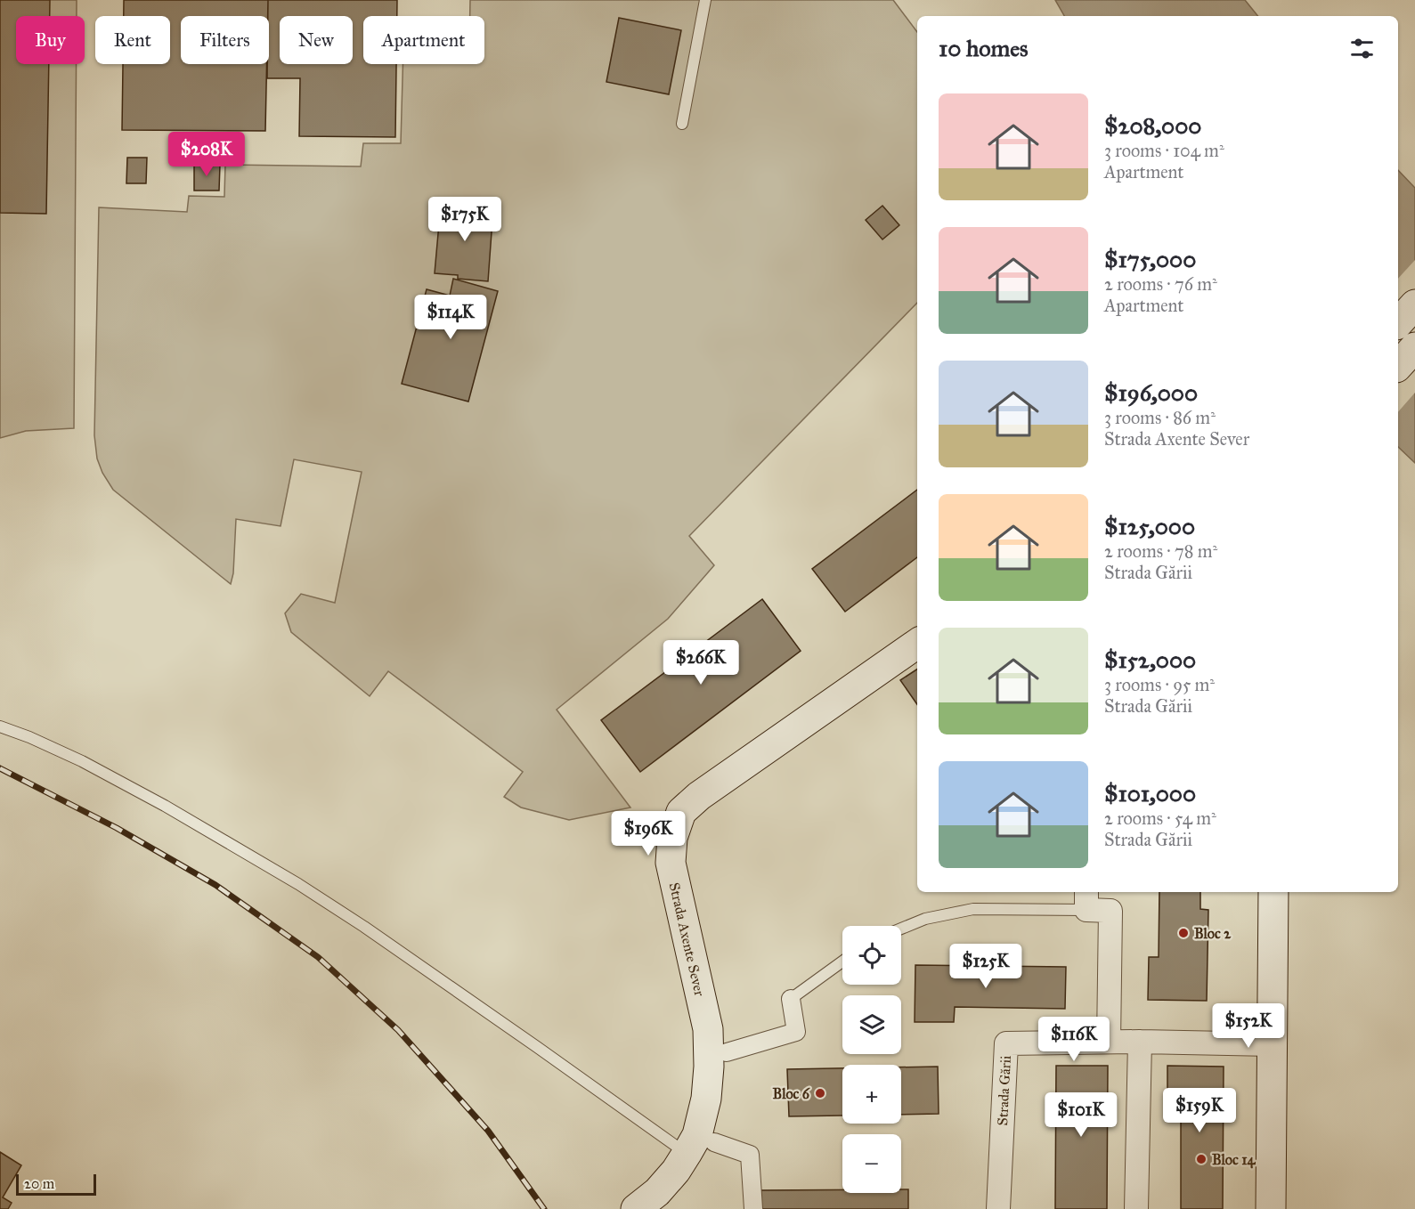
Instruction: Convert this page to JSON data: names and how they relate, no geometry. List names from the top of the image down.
{
  "streets": {
    "main road": ["Strada Axente Sever"],
    "street": ["Strada Gării"]
  },
  "places": ["Bloc 2", "Bloc 6", "Bloc 14"],
  "scale_bar": "20 m",
  "page": {
    "chip": [
      "Buy",
      "Rent",
      "Filters",
      "New",
      "Apartment"
    ],
    "heading": "10 homes",
    "list": [
      {
        "name": "$208,000",
        "note": "3 rooms · 104 m² · Apartment"
      },
      {
        "name": "$175,000",
        "note": "2 rooms · 76 m² · Apartment"
      },
      {
        "name": "$196,000",
        "note": "3 rooms · 86 m² · Strada Axente Sever"
      },
      {
        "name": "$125,000",
        "note": "2 rooms · 78 m² · Strada Gării"
      },
      {
        "name": "$152,000",
        "note": "3 rooms · 95 m² · Strada Gării"
      },
      {
        "name": "$101,000",
        "note": "2 rooms · 54 m² · Strada Gării"
      }
    ],
    "price": [
      "$208K",
      "$175K",
      "$114K",
      "$266K",
      "$196K",
      "$125K",
      "$152K",
      "$116K",
      "$159K",
      "$101K"
    ],
    "map_buttons": ["+", "−"],
    "scale": "20 m"
  }
}
